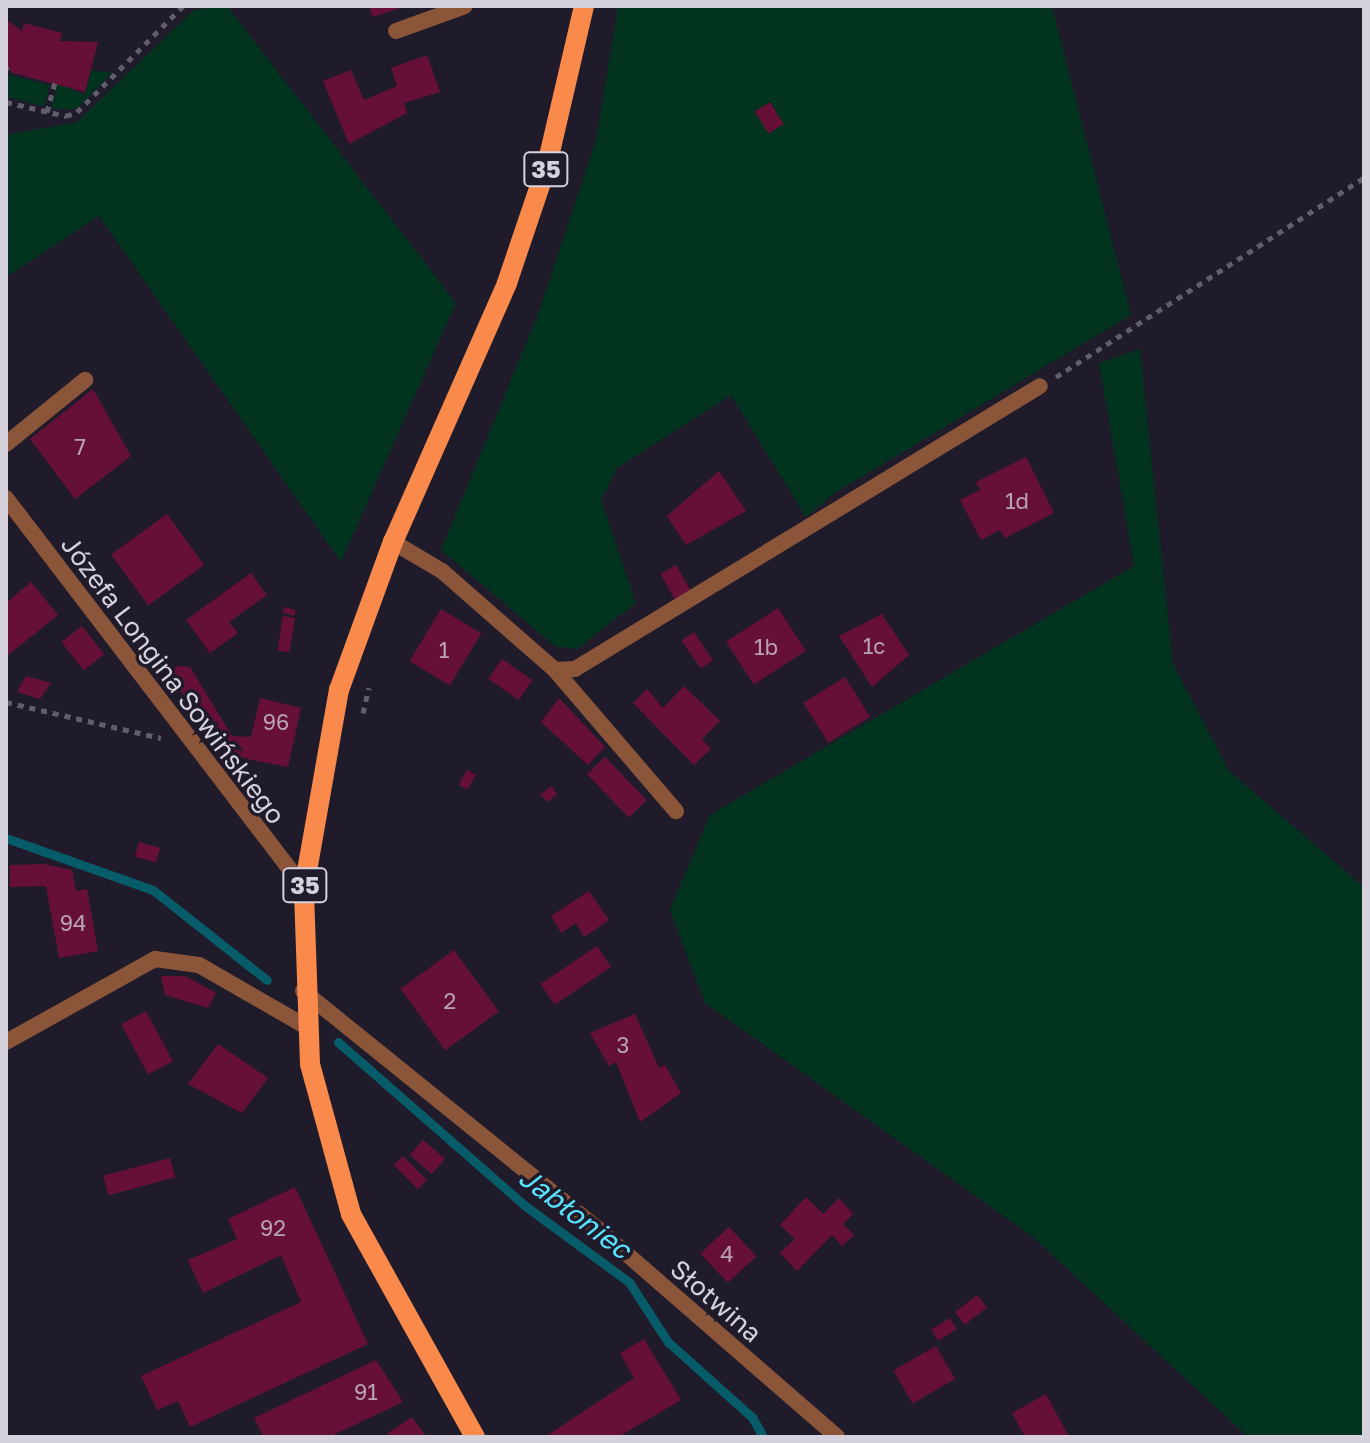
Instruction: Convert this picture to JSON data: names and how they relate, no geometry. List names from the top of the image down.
{
  "streets": {
    "main road": ["35"],
    "street": ["Józefa Longina Sowińskiego", "Słotwina"]
  },
  "crossings": [
    ["35", "Józefa Longina Sowińskiego"],
    ["35", "Słotwina"]
  ],
  "water": ["Jabłoniec"],
  "house_numbers": [
    "7",
    "1d",
    "1c",
    "1b",
    "1",
    "96",
    "94",
    "2",
    "3",
    "92",
    "4",
    "91"
  ]
}
